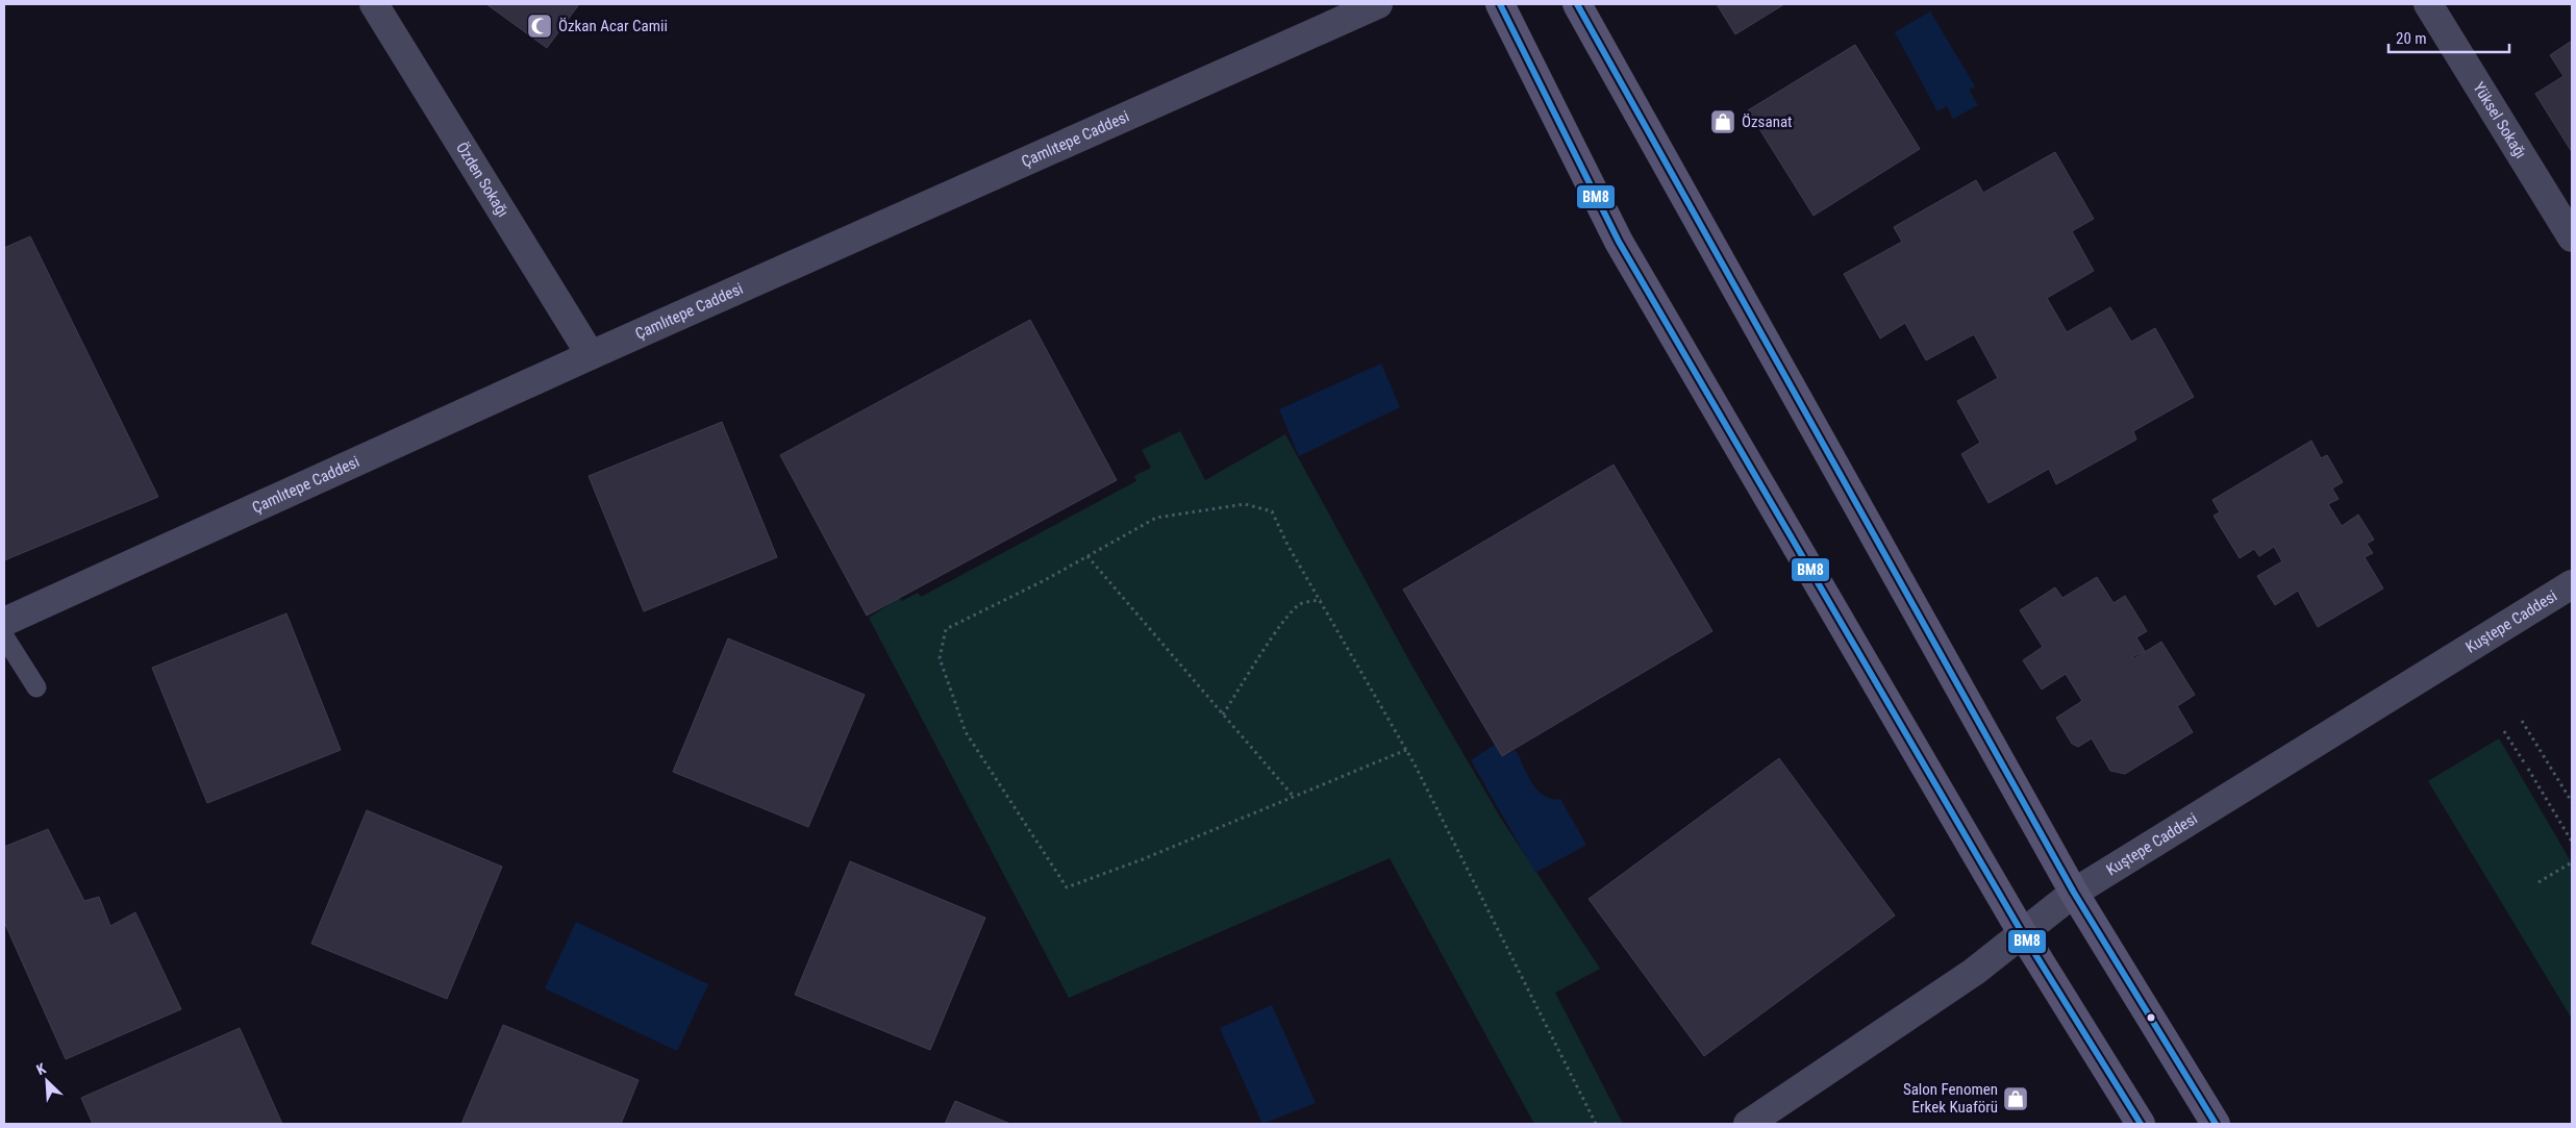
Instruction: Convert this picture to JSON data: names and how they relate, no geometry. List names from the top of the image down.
{
  "streets": {
    "street": [
      "Yüksel Sokağı",
      "Çamlıtepe Caddesi",
      "Özden Sokağı",
      "Kuştepe Caddesi"
    ]
  },
  "crossings": [
    ["Çamlıtepe Caddesi", "Özden Sokağı"]
  ],
  "places": {
    "mosque": ["Özkan Acar Camii"],
    "shop": ["Özsanat", "Salon Fenomen Erkek Kuaförü"]
  },
  "lines": ["transit line BM8"],
  "scale_bar": "20 m",
  "north": "top left"
}
